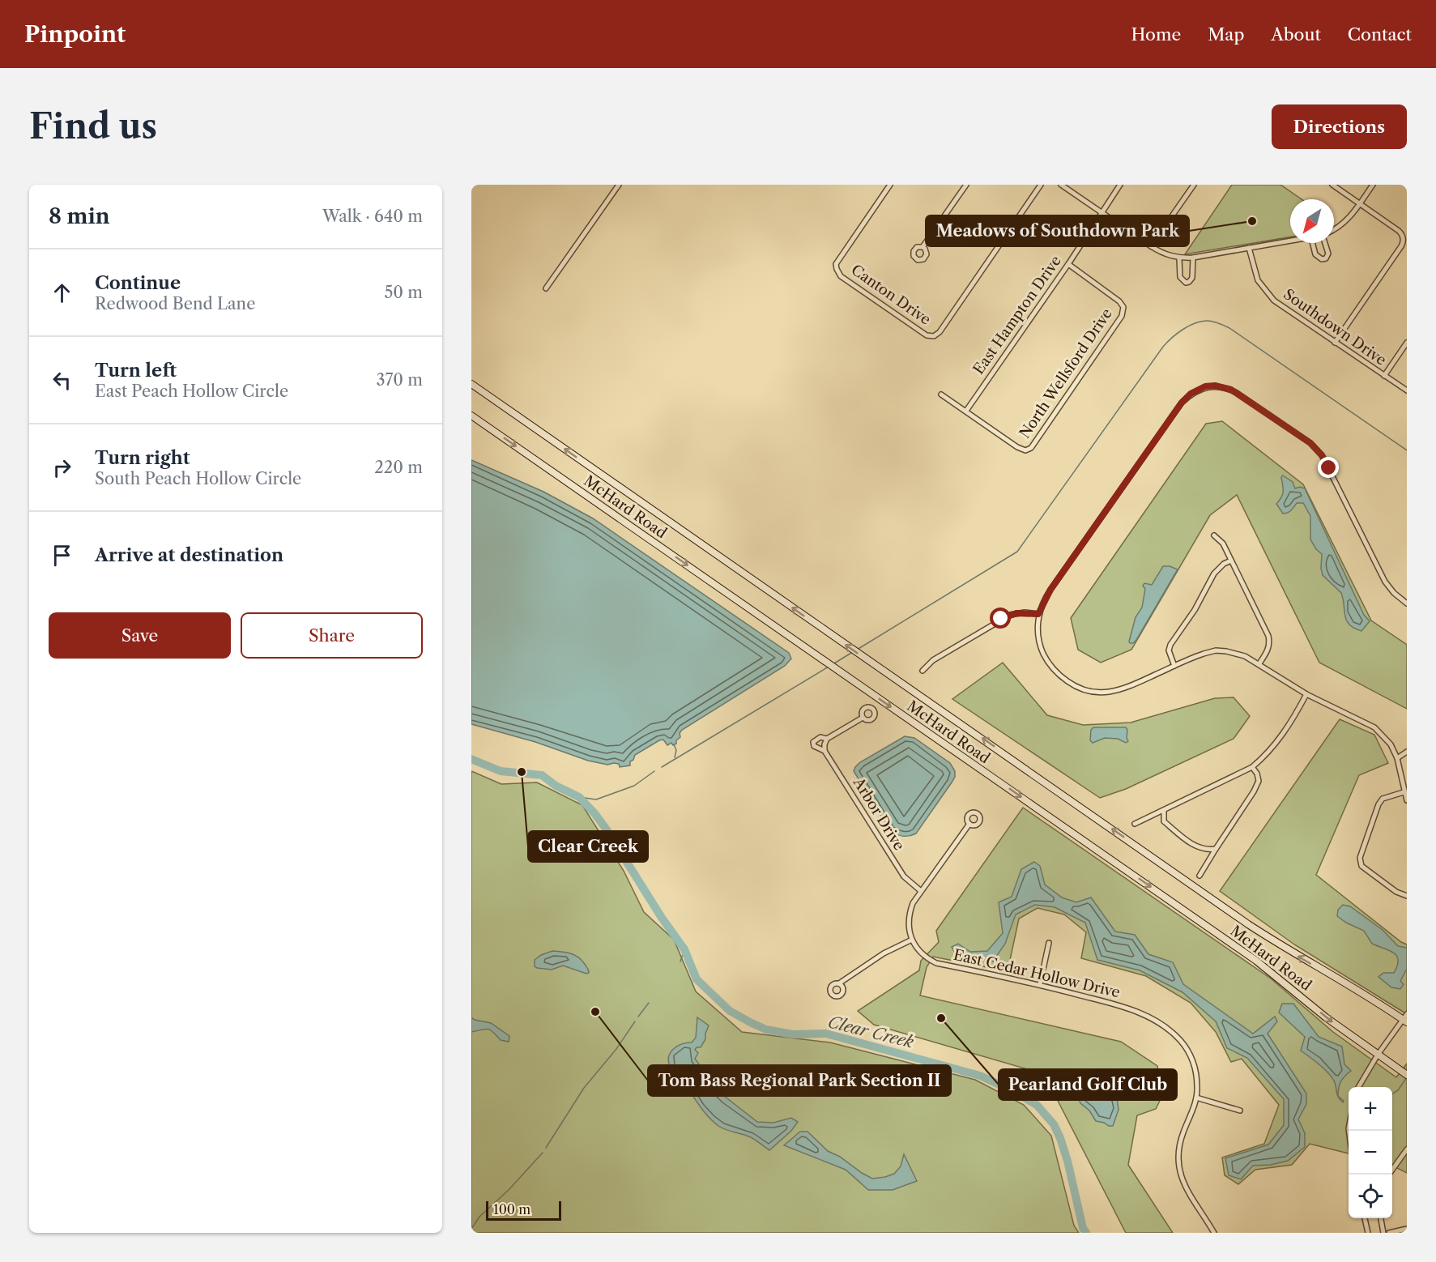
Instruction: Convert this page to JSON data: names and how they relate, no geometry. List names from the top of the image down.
{
  "streets": {
    "main road": ["McHard Road"],
    "street": [
      "Canton Drive",
      "East Hampton Drive",
      "Southdown Drive",
      "North Wellsford Drive",
      "Arbor Drive",
      "East Cedar Hollow Drive"
    ]
  },
  "crossings": [
    ["East Hampton Drive", "North Wellsford Drive"]
  ],
  "water": ["Clear Creek"],
  "places": [
    "Meadows of Southdown Park",
    "Clear Creek",
    "Tom Bass Regional Park Section II",
    "Pearland Golf Club"
  ],
  "scale_bar": "100 m",
  "north": "bottom left",
  "page": {
    "header": "Pinpoint",
    "nav": [
      "Home",
      "Map",
      "About",
      "Contact"
    ],
    "buttons": [
      "Directions",
      ["Save", "Share"]
    ],
    "title": "Find us",
    "heading": ["8 min", "Walk · 640 m"],
    "list": [
      ["Continue", "Redwood Bend Lane", "50 m"],
      ["Turn left", "East Peach Hollow Circle", "370 m"],
      ["Turn right", "South Peach Hollow Circle", "220 m"],
      "Arrive at destination"
    ],
    "map_buttons": ["+", "−"],
    "scale": "100 m"
  }
}
